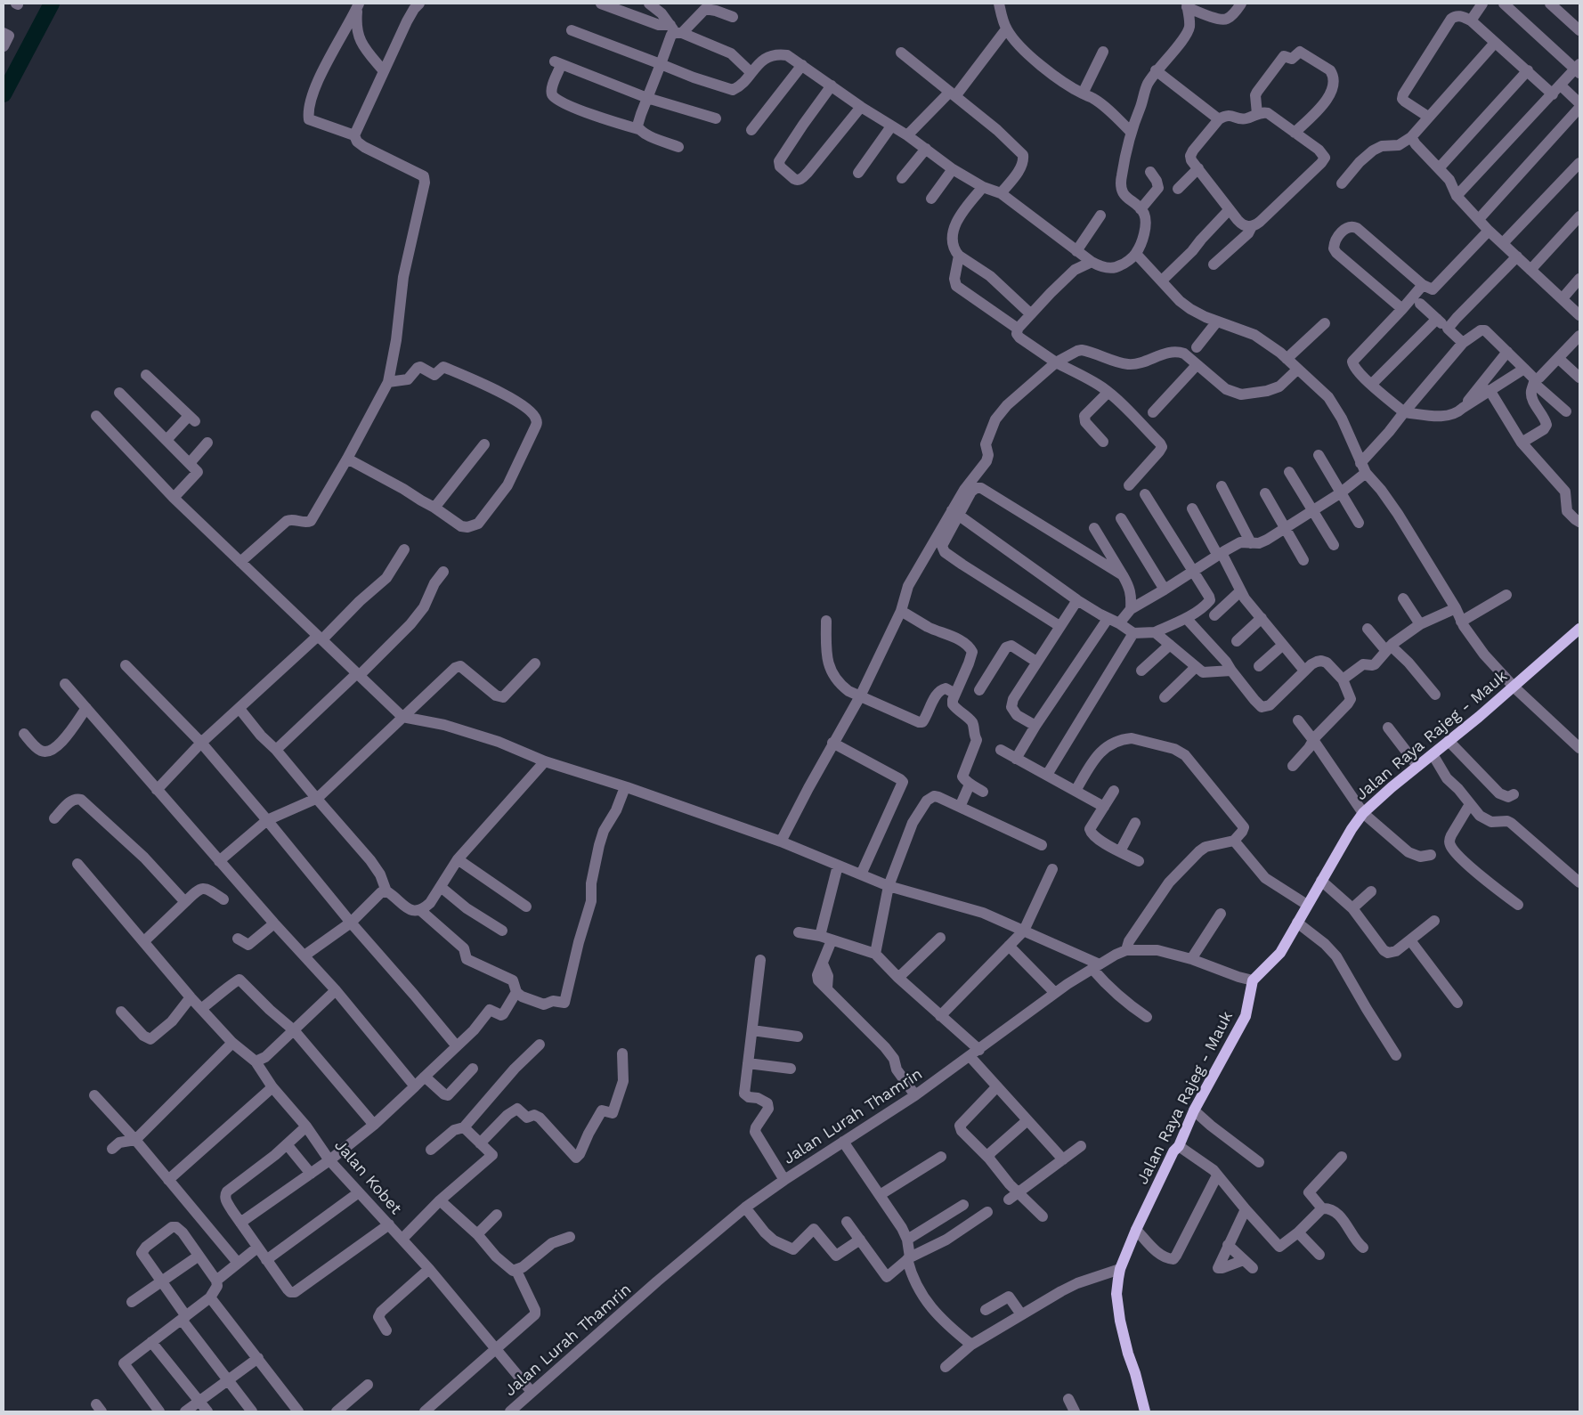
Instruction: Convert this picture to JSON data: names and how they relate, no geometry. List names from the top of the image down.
{
  "streets": {
    "main road": ["Jalan Raya Rajeg - Mauk"],
    "street": ["Jalan Lurah Thamrin", "Jalan Kobet"]
  },
  "crossings": [
    ["Jalan Raya Rajeg - Mauk", "Jalan Lurah Thamrin"],
    ["Jalan Lurah Thamrin", "Jalan Kobet"]
  ]
}
